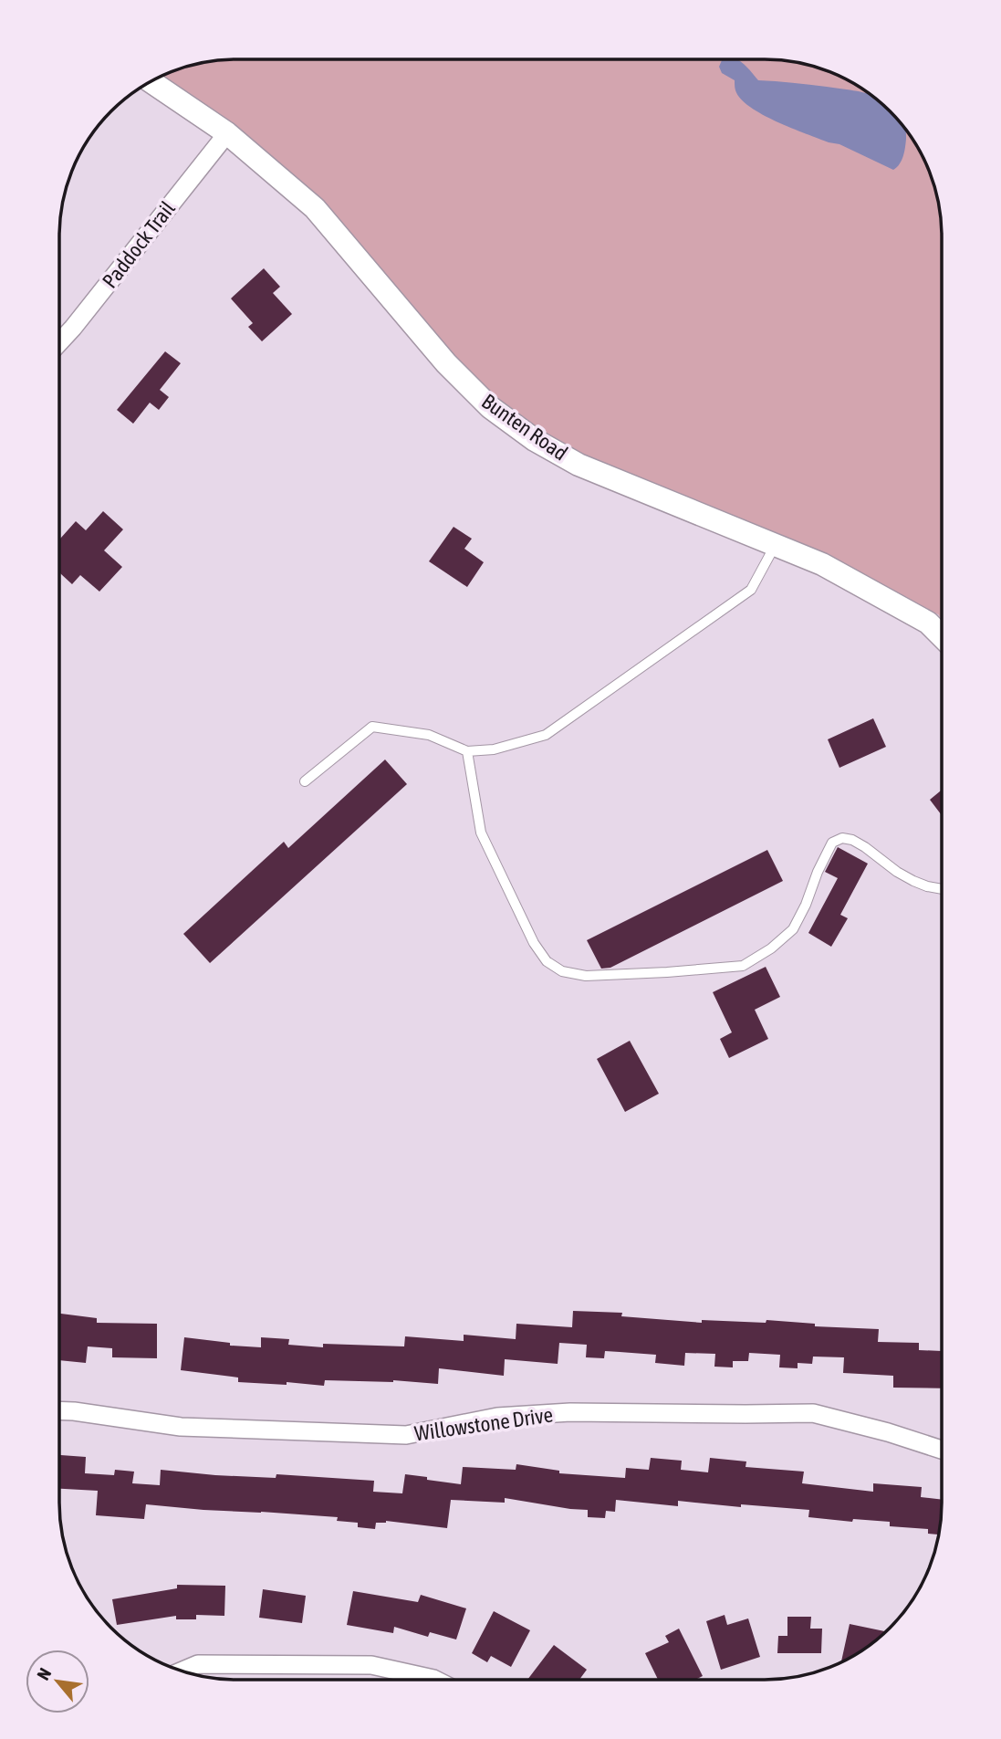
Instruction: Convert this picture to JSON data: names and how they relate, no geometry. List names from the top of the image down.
{
  "streets": {
    "street": ["Paddock Trail", "Bunten Road", "Willowstone Drive"]
  },
  "crossings": [
    ["Paddock Trail", "Bunten Road"]
  ],
  "north": "top left"
}
